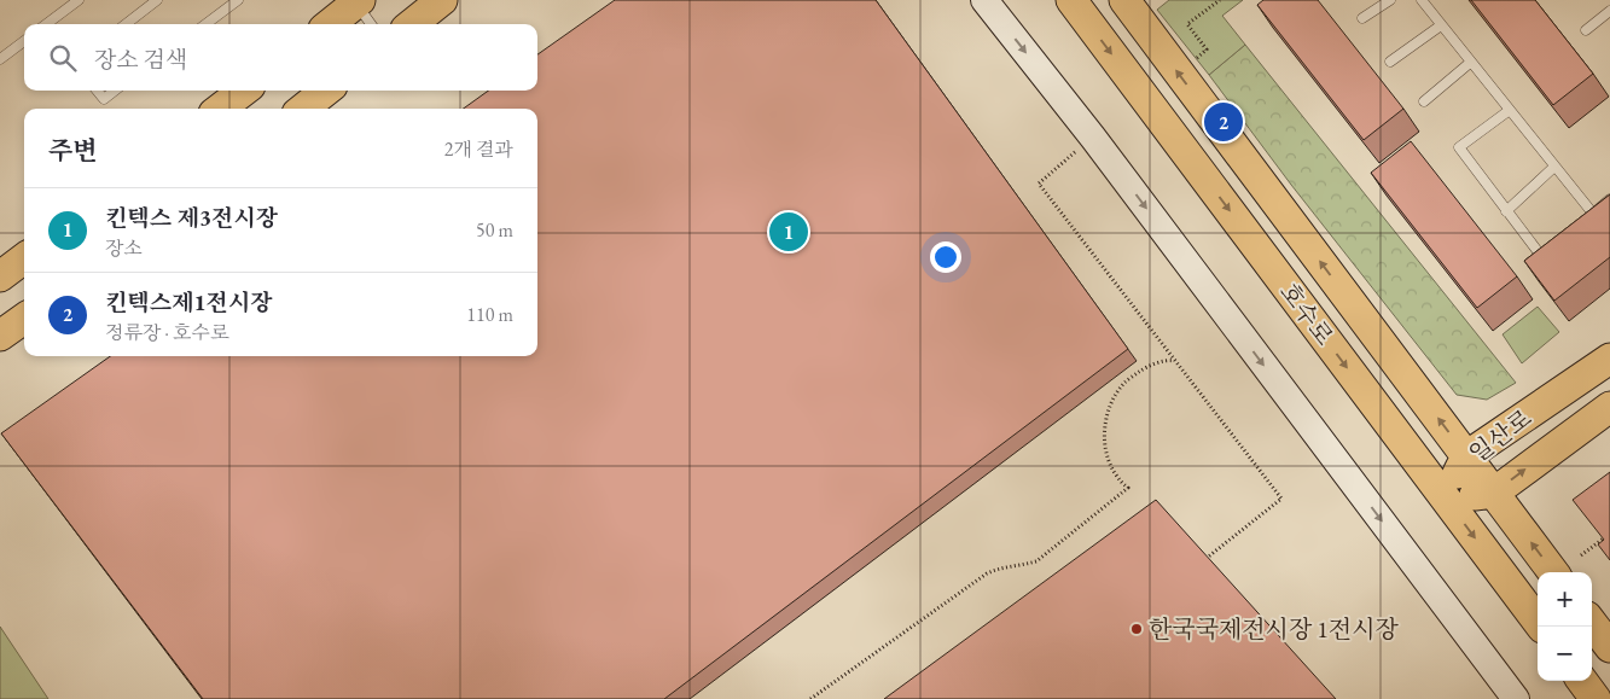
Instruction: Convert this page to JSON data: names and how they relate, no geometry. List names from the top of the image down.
{
  "streets": {
    "main road": ["호수로", "일산로"]
  },
  "crossings": [
    ["호수로", "일산로"]
  ],
  "places": ["한국국제전시장 1전시장"],
  "page": {
    "search": "장소 검색",
    "pins": ["2", "1"],
    "heading": ["주변", "2개 결과"],
    "list": [
      {
        "mark": "1",
        "name": "킨텍스 제3전시장",
        "note": "장소",
        "value": "50 m"
      },
      {
        "mark": "2",
        "name": "킨텍스제1전시장",
        "note": "정류장 · 호수로",
        "value": "110 m"
      }
    ],
    "map_buttons": ["+", "−"]
  }
}
